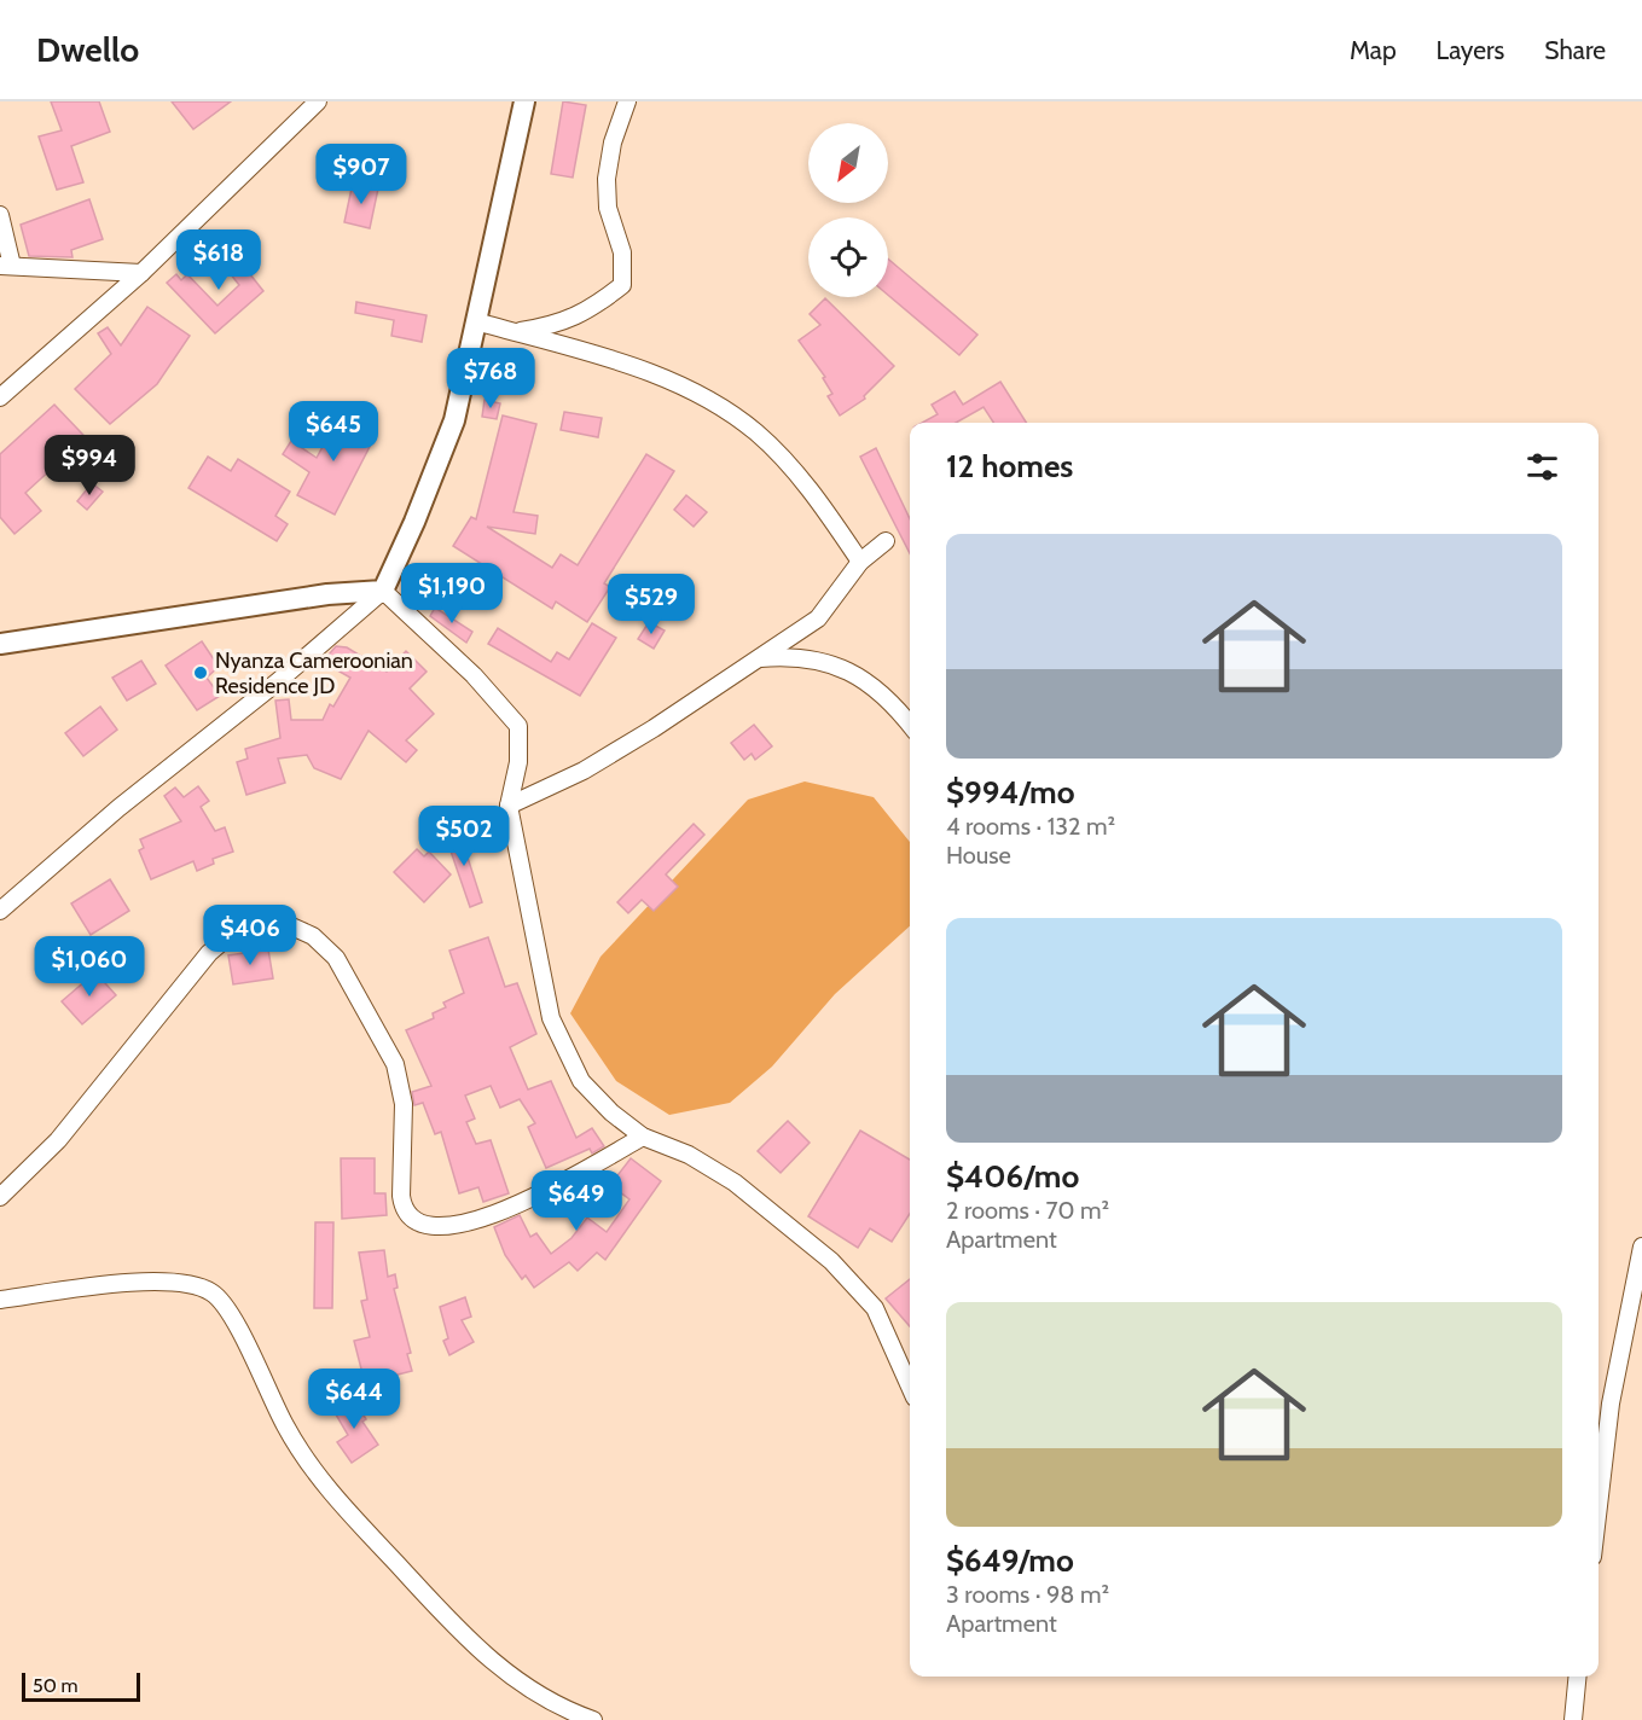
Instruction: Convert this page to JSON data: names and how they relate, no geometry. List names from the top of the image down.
{
  "places": ["Nyanza Cameroonian Residence JD"],
  "scale_bar": "50 m",
  "north": "bottom left",
  "page": {
    "header": "Dwello",
    "nav": ["Map", "Layers", "Share"],
    "price": [
      "$907",
      "$618",
      "$768",
      "$645",
      "$994",
      "$1,190",
      "$529",
      "$502",
      "$406",
      "$1,060",
      "$649",
      "$644"
    ],
    "heading": "12 homes",
    "list": [
      {
        "name": "$994/mo",
        "note": "4 rooms · 132 m² · House"
      },
      {
        "name": "$406/mo",
        "note": "2 rooms · 70 m² · Apartment"
      },
      {
        "name": "$649/mo",
        "note": "3 rooms · 98 m² · Apartment"
      }
    ],
    "scale": "50 m"
  }
}
